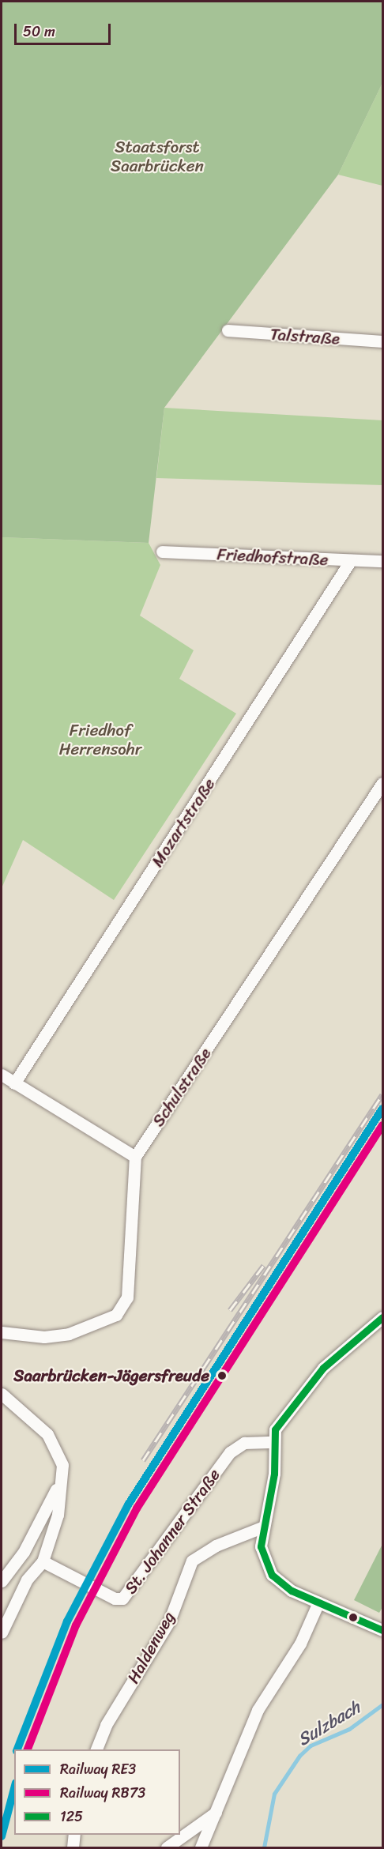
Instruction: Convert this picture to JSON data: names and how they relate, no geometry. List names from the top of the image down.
{
  "streets": {
    "street": [
      "Talstraße",
      "Friedhofstraße",
      "Mozartstraße",
      "Schulstraße",
      "St. Johanner Straße",
      "Haldenweg"
    ]
  },
  "crossings": [
    ["Friedhofstraße", "Mozartstraße"]
  ],
  "water": ["Sulzbach"],
  "parks": ["Staatsforst Saarbrücken", "Friedhof Herrensohr"],
  "places": ["Saarbrücken-Jägersfreude"],
  "lines": ["rail line RE3", "rail line RB73", "transit line 125"],
  "legend": ["Railway RE3", "Railway RB73", "125"],
  "scale_bar": "50 m"
}
